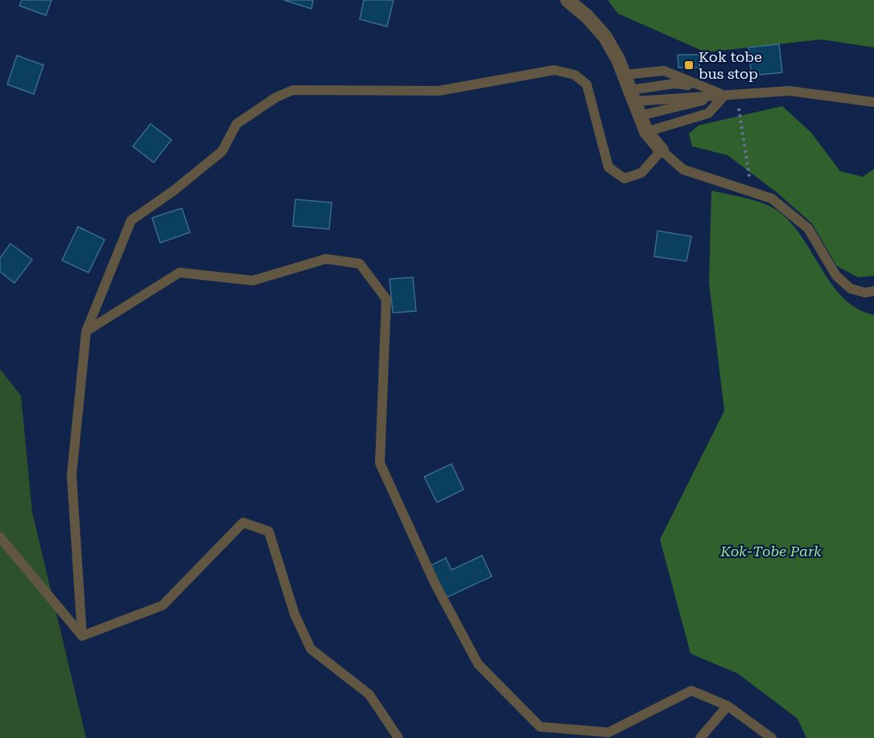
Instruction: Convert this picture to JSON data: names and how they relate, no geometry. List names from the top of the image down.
{
  "parks": ["Kok-Tobe Park"],
  "places": {
    "transit": ["Kok tobe bus stop"]
  }
}
